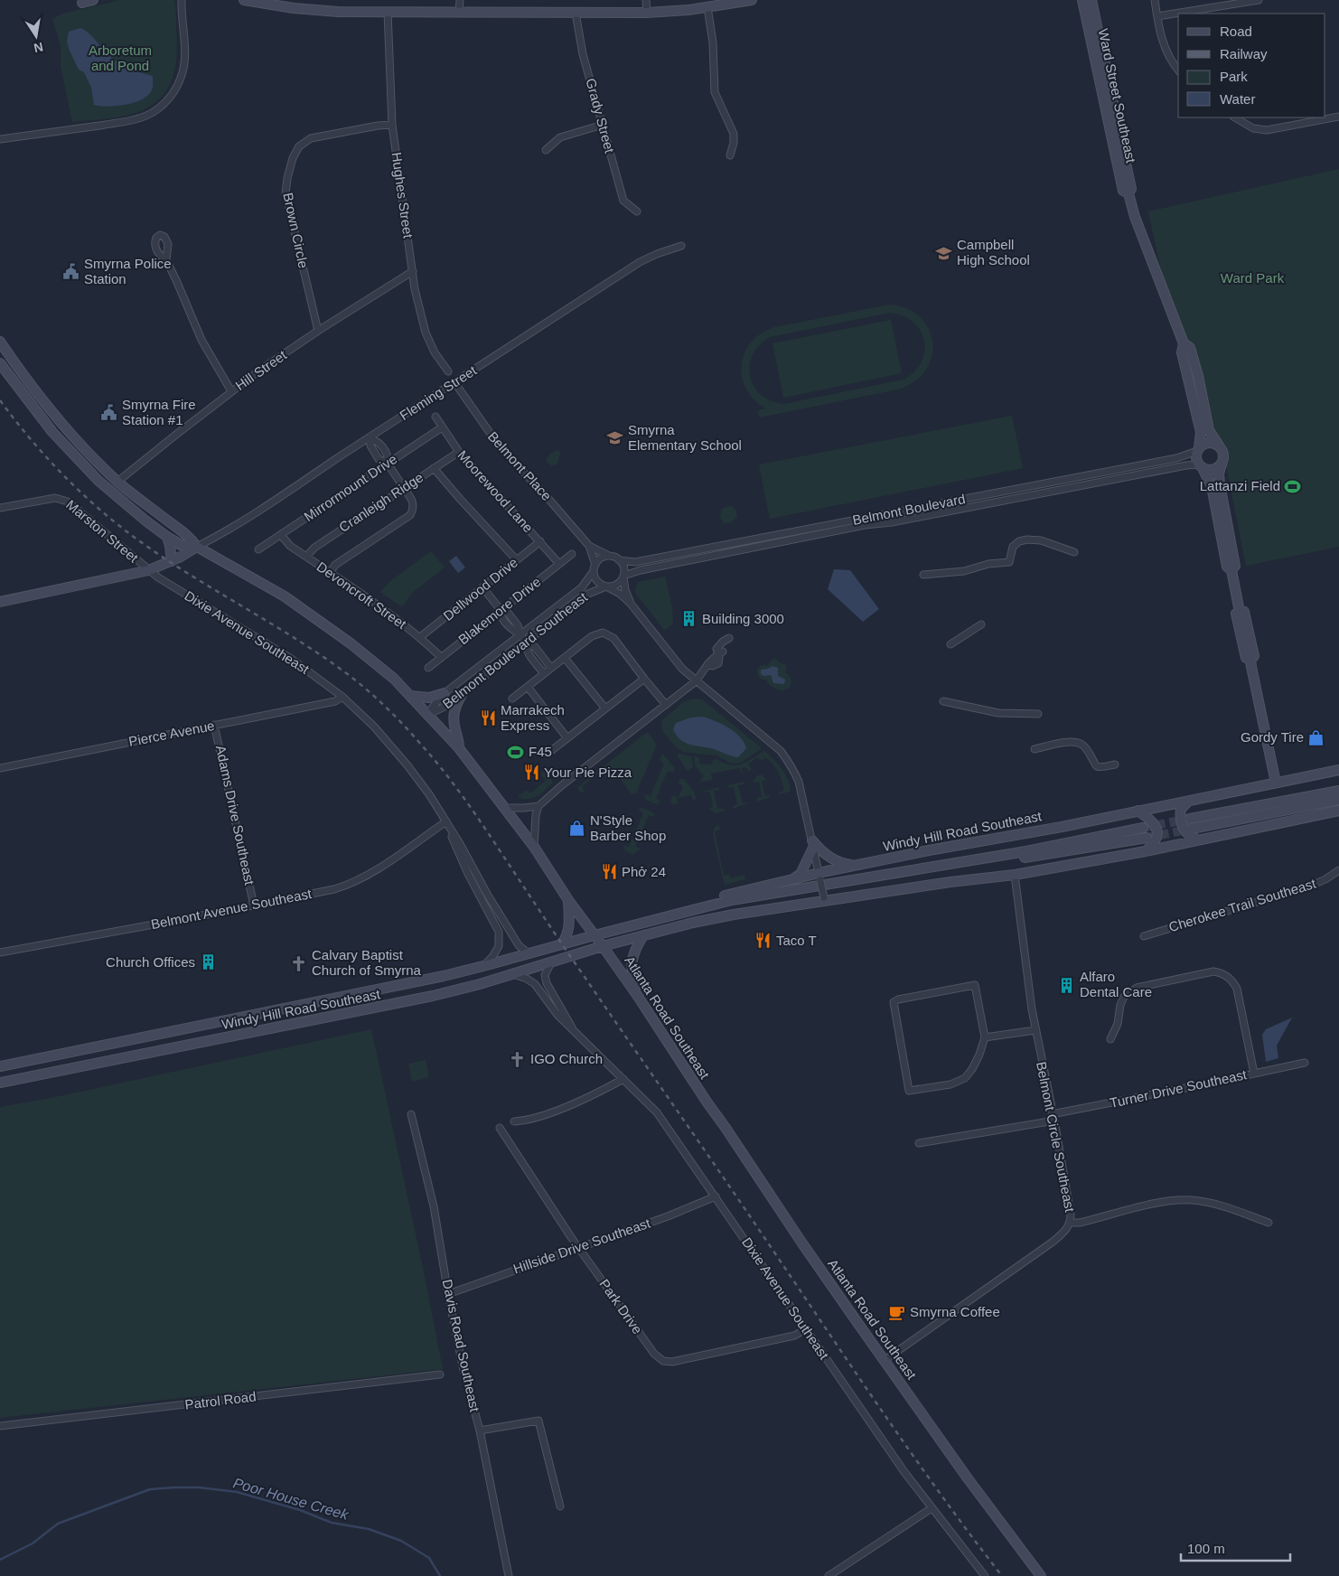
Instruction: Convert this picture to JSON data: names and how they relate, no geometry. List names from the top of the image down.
{
  "streets": {
    "main road": ["Ward Street Southeast", "Windy Hill Road Southeast", "Atlanta Road Southeast"],
    "street": [
      "Grady Street",
      "Hughes Street",
      "Brown Circle",
      "Hill Street",
      "Fleming Street",
      "Belmont Place",
      "Mirrormount Drive",
      "Moorewood Lane",
      "Cranleigh Ridge",
      "Belmont Boulevard",
      "Marston Street",
      "Dellwood Drive",
      "Devoncroft Street",
      "Blakemore Drive",
      "Dixie Avenue Southeast",
      "Belmont Boulevard Southeast",
      "Pierce Avenue",
      "Adams Drive Southeast",
      "Cherokee Trail Southeast",
      "Belmont Avenue Southeast",
      "Turner Drive Southeast",
      "Belmont Circle Southeast",
      "Hillside Drive Southeast",
      "Park Drive",
      "Davis Road Southeast",
      "Patrol Road"
    ]
  },
  "crossings": [
    ["Ward Street Southeast", "Belmont Boulevard"],
    ["Ward Street Southeast", "Windy Hill Road Southeast"],
    ["Hughes Street", "Brown Circle"],
    ["Hughes Street", "Hill Street"],
    ["Brown Circle", "Hill Street"],
    ["Hill Street", "Atlanta Road Southeast"],
    ["Fleming Street", "Belmont Place"],
    ["Fleming Street", "Atlanta Road Southeast"],
    ["Belmont Place", "Belmont Boulevard"],
    ["Belmont Place", "Belmont Boulevard Southeast"],
    ["Mirrormount Drive", "Moorewood Lane"],
    ["Mirrormount Drive", "Devoncroft Street"],
    ["Moorewood Lane", "Cranleigh Ridge"],
    ["Moorewood Lane", "Dellwood Drive"],
    ["Moorewood Lane", "Blakemore Drive"],
    ["Cranleigh Ridge", "Devoncroft Street"],
    ["Belmont Boulevard", "Belmont Boulevard Southeast"],
    ["Marston Street", "Dixie Avenue Southeast"],
    ["Dellwood Drive", "Devoncroft Street"],
    ["Devoncroft Street", "Blakemore Drive"],
    ["Dixie Avenue Southeast", "Pierce Avenue"],
    ["Dixie Avenue Southeast", "Windy Hill Road Southeast"],
    ["Dixie Avenue Southeast", "Belmont Avenue Southeast"],
    ["Dixie Avenue Southeast", "Hillside Drive Southeast"],
    ["Dixie Avenue Southeast", "Park Drive"],
    ["Belmont Boulevard Southeast", "Atlanta Road Southeast"],
    ["Pierce Avenue", "Adams Drive Southeast"],
    ["Adams Drive Southeast", "Belmont Avenue Southeast"],
    ["Windy Hill Road Southeast", "Atlanta Road Southeast"],
    ["Windy Hill Road Southeast", "Belmont Circle Southeast"],
    ["Atlanta Road Southeast", "Belmont Circle Southeast"],
    ["Turner Drive Southeast", "Belmont Circle Southeast"],
    ["Hillside Drive Southeast", "Park Drive"],
    ["Hillside Drive Southeast", "Davis Road Southeast"]
  ],
  "water": ["Poor House Creek"],
  "parks": ["Arboretum and Pond", "Ward Park"],
  "places": {
    "school or university": ["Campbell High School", "Smyrna Elementary School"],
    "public building": ["Smyrna Police Station", "Smyrna Fire Station #1"],
    "sports": ["Lattanzi Field", "F45"],
    "building": ["Building 3000", "Church Offices", "Alfaro Dental Care"],
    "restaurant": [
      "Marrakech Express",
      "Your Pie Pizza",
      "Phở 24",
      "Taco T"
    ],
    "shop": ["Gordy Tire", "N'Style Barber Shop"],
    "church": ["Calvary Baptist Church of Smyrna", "IGO Church"],
    "cafe": ["Smyrna Coffee"]
  },
  "legend": [
    "Road",
    "Railway",
    "Park",
    "Water"
  ],
  "scale_bar": "100 m",
  "north": "bottom"
}
